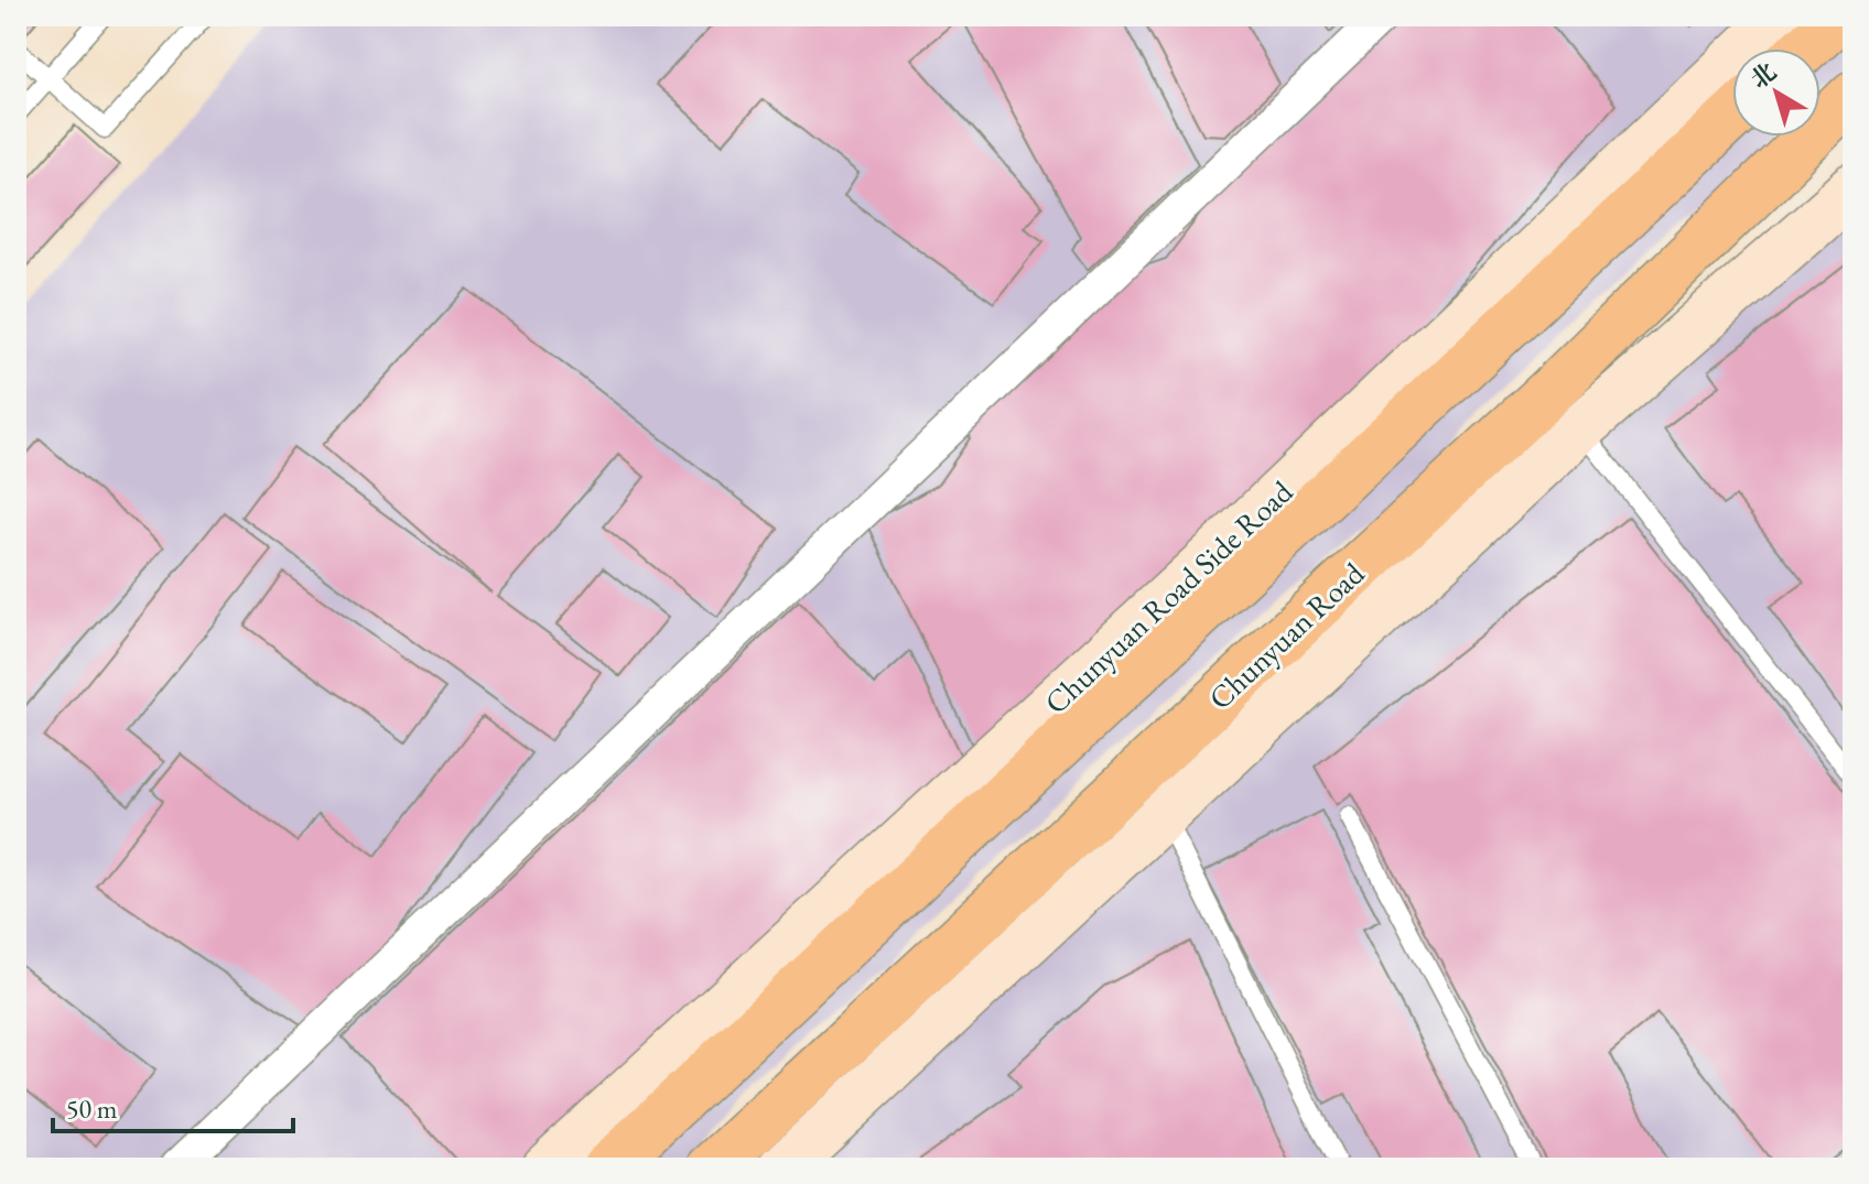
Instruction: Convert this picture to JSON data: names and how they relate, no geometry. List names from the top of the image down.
{
  "streets": {
    "main road": ["Chunyuan Road"],
    "street": ["Chunyuan Road Side Road"]
  },
  "scale_bar": "50 m",
  "north": "top left"
}
